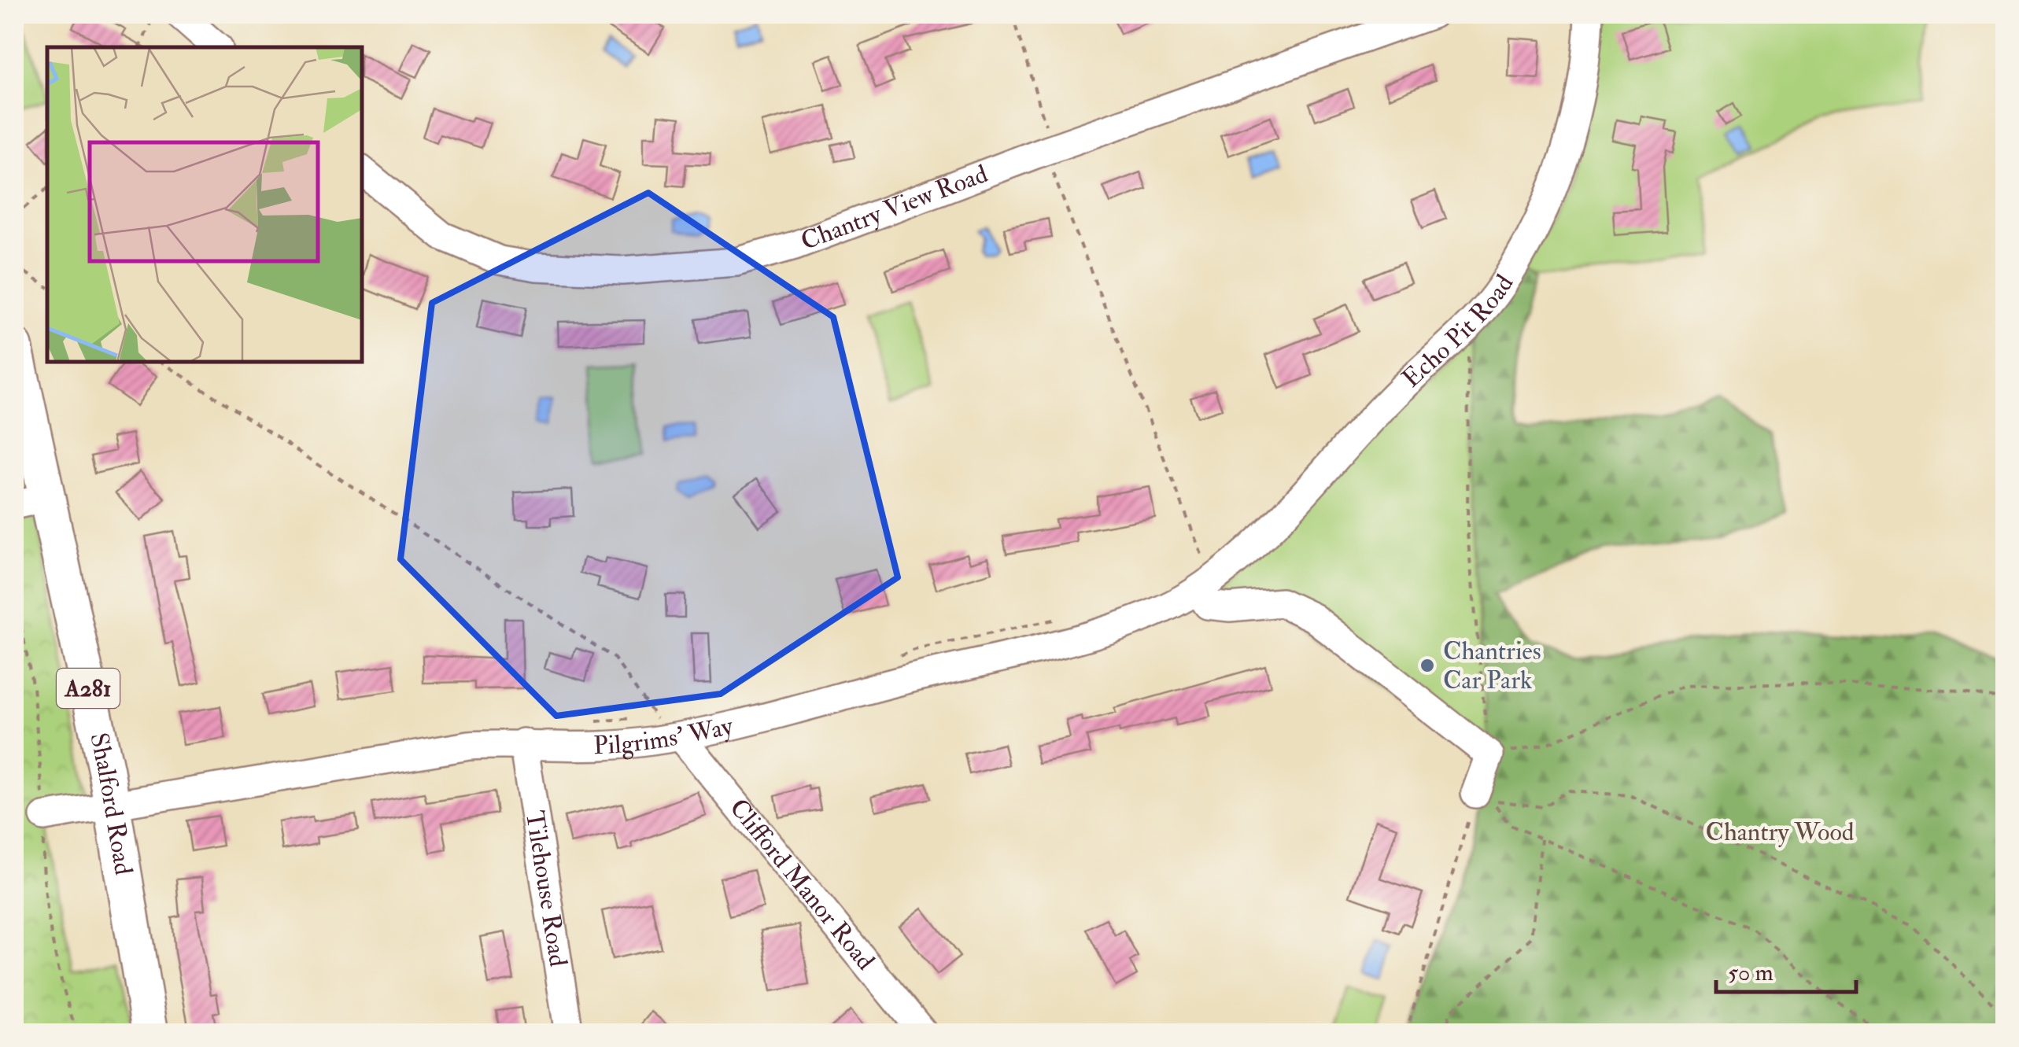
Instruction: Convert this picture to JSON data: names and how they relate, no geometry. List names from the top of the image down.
{
  "streets": {
    "main road": ["A281", "Shalford Road"],
    "street": [
      "Chantry View Road",
      "Echo Pit Road",
      "Pilgrims' Way",
      "Clifford Manor Road",
      "Tilehouse Road"
    ]
  },
  "crossings": [
    ["Echo Pit Road", "Pilgrims' Way"],
    ["Pilgrims' Way", "Shalford Road"],
    ["Pilgrims' Way", "Clifford Manor Road"],
    ["Pilgrims' Way", "Tilehouse Road"]
  ],
  "parks": ["Chantry Wood"],
  "places": ["Chantries Car Park"],
  "scale_bar": "50 m"
}
